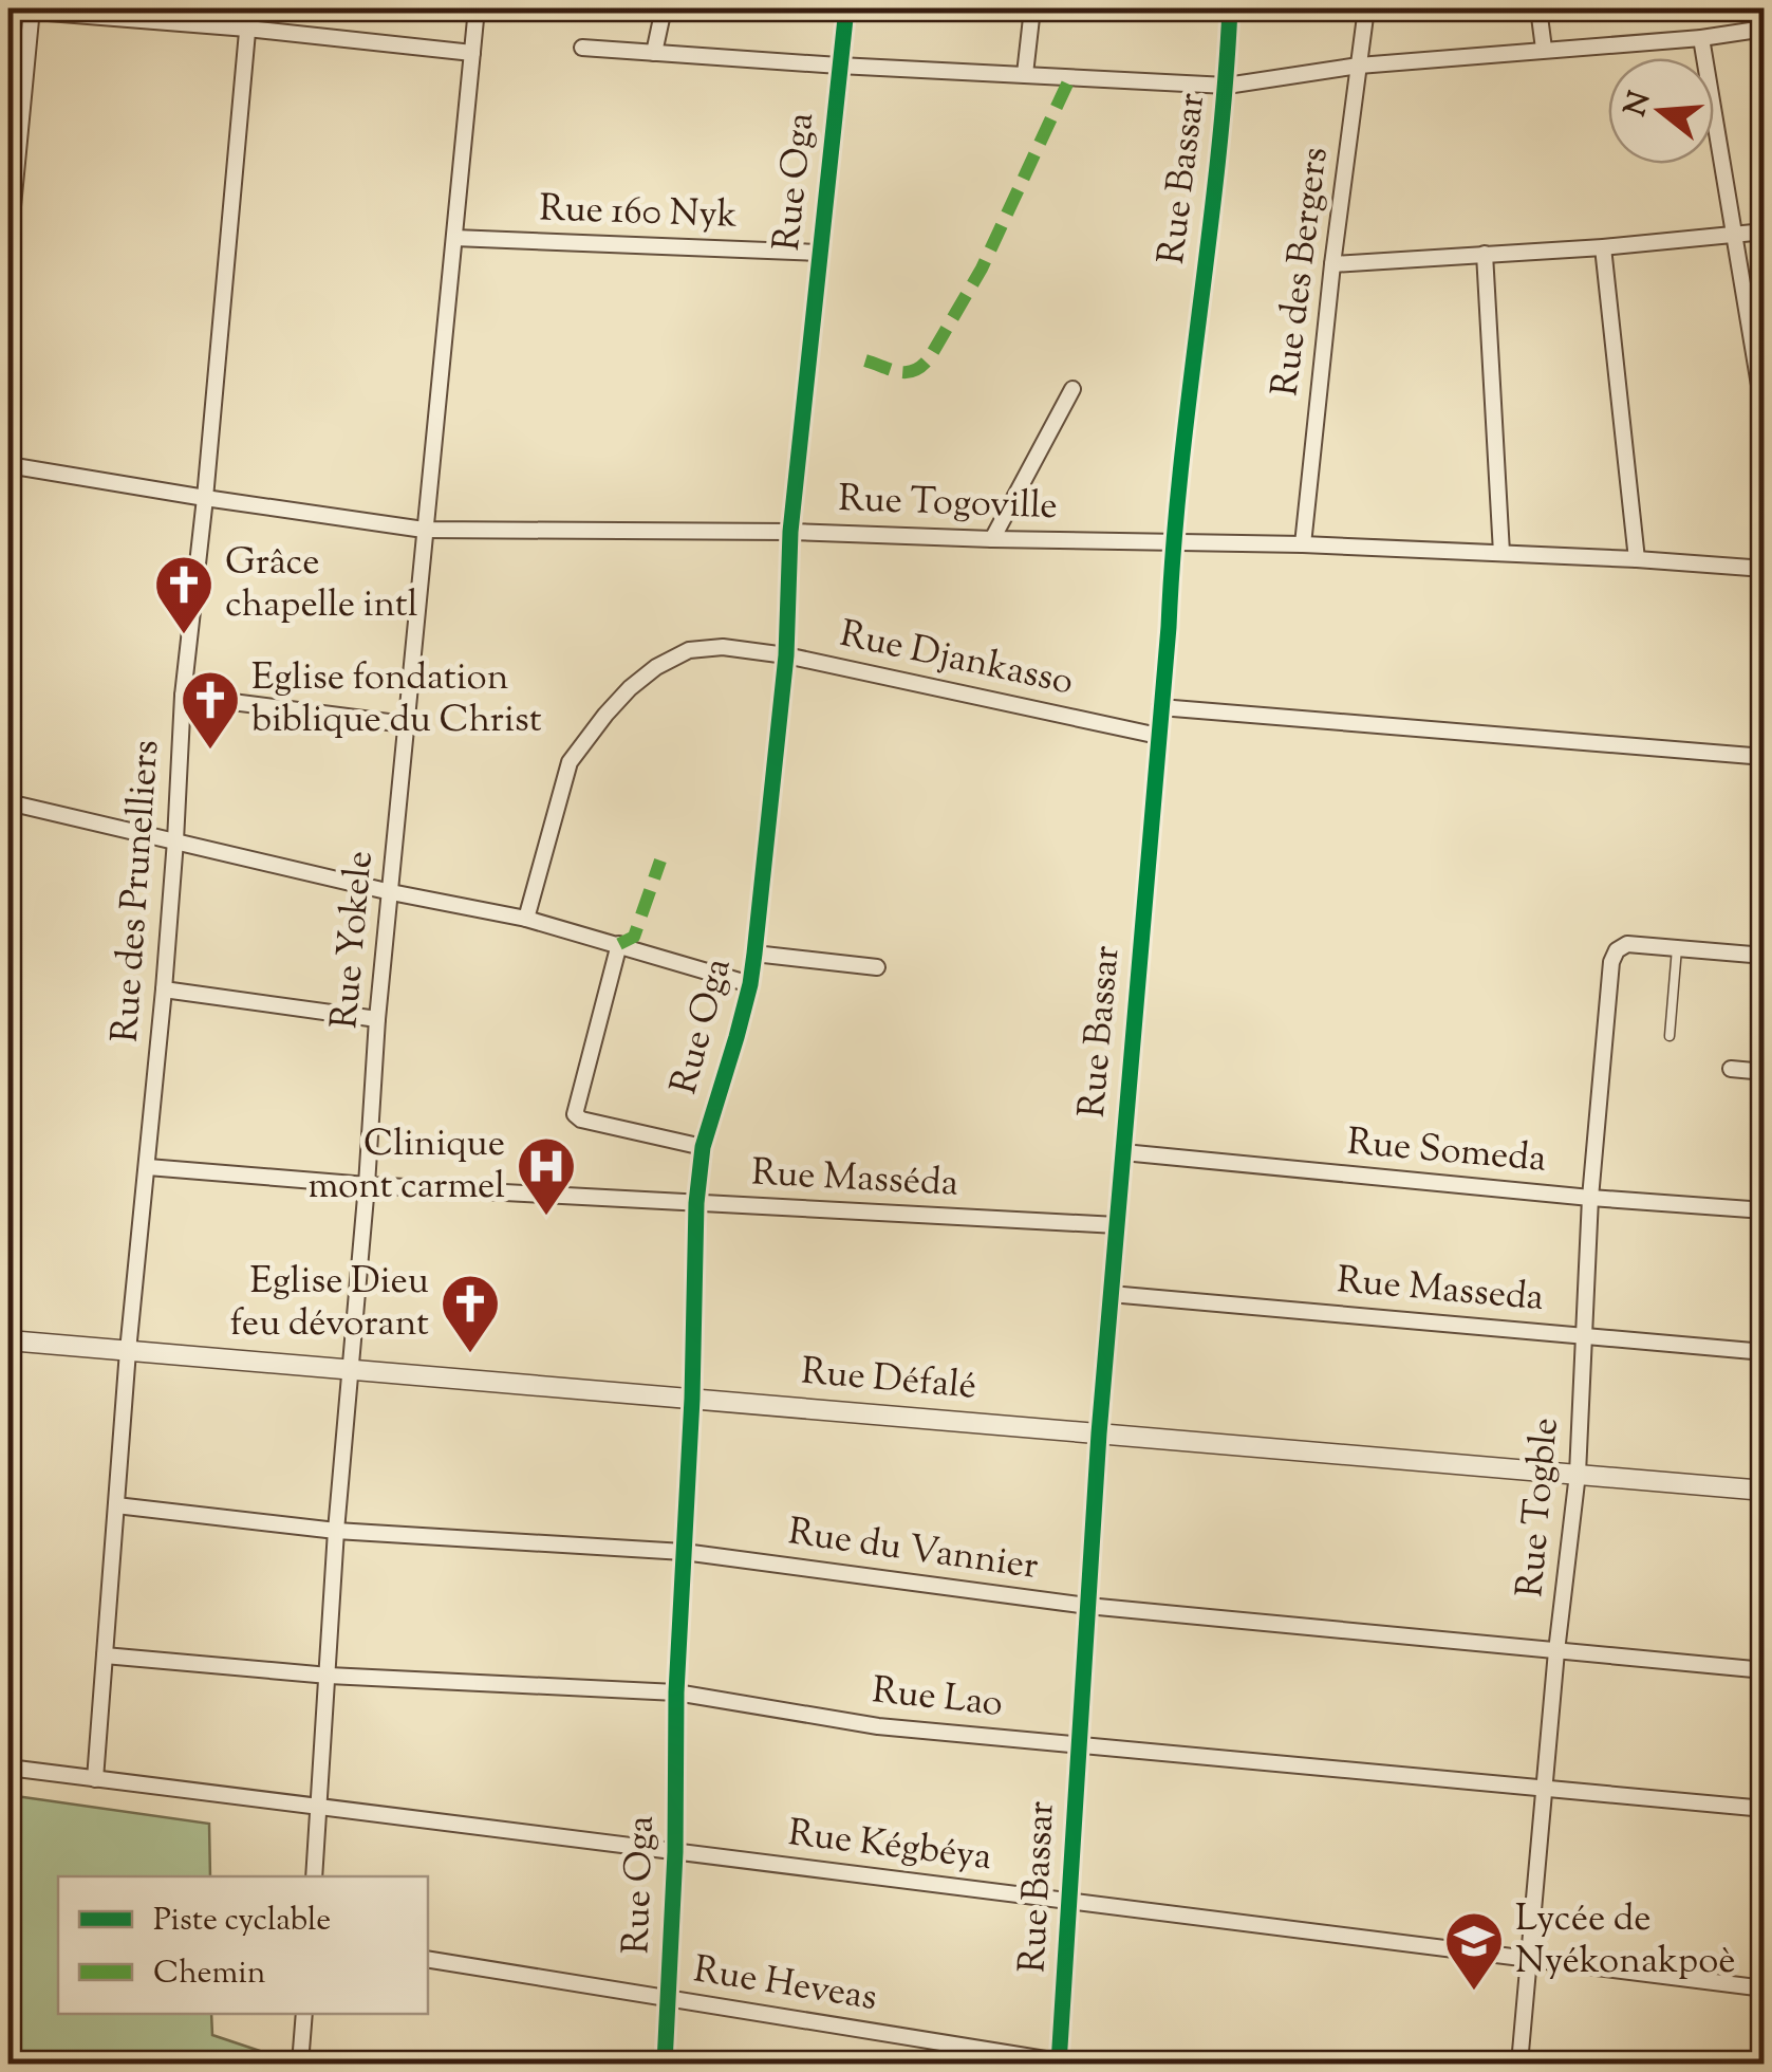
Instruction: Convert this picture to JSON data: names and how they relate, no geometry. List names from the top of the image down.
{
  "streets": {
    "street": [
      "Rue Bassar",
      "Rue Oga",
      "Rue 160 Nyk",
      "Rue des Bergers",
      "Rue Togoville",
      "Rue Djankasso",
      "Rue des Prunelliers",
      "Rue Yokele",
      "Rue Someda",
      "Rue Masséda",
      "Rue Masseda",
      "Rue Défalé",
      "Rue Togble",
      "Rue du Vannier",
      "Rue Lao",
      "Rue Kégbéya",
      "Rue Heveas"
    ]
  },
  "crossings": [
    ["Rue Bassar", "Rue Togoville"],
    ["Rue Bassar", "Rue Djankasso"],
    ["Rue Bassar", "Rue Someda"],
    ["Rue Bassar", "Rue Masséda"],
    ["Rue Bassar", "Rue Masseda"],
    ["Rue Bassar", "Rue Défalé"],
    ["Rue Bassar", "Rue du Vannier"],
    ["Rue Bassar", "Rue Lao"],
    ["Rue Bassar", "Rue Kégbéya"],
    ["Rue Bassar", "Rue Heveas"],
    ["Rue Oga", "Rue 160 Nyk"],
    ["Rue Oga", "Rue Togoville"],
    ["Rue Oga", "Rue Djankasso"],
    ["Rue Oga", "Rue Masséda"],
    ["Rue Oga", "Rue Défalé"],
    ["Rue Oga", "Rue du Vannier"],
    ["Rue Oga", "Rue Lao"],
    ["Rue Oga", "Rue Kégbéya"],
    ["Rue Oga", "Rue Heveas"],
    ["Rue 160 Nyk", "Rue Yokele"],
    ["Rue des Bergers", "Rue Togoville"],
    ["Rue Togoville", "Rue des Prunelliers"],
    ["Rue Togoville", "Rue Yokele"],
    ["Rue des Prunelliers", "Rue Masséda"],
    ["Rue des Prunelliers", "Rue Défalé"],
    ["Rue des Prunelliers", "Rue du Vannier"],
    ["Rue des Prunelliers", "Rue Lao"],
    ["Rue des Prunelliers", "Rue Kégbéya"],
    ["Rue Yokele", "Rue Masséda"],
    ["Rue Yokele", "Rue Défalé"],
    ["Rue Yokele", "Rue du Vannier"],
    ["Rue Yokele", "Rue Lao"],
    ["Rue Yokele", "Rue Kégbéya"],
    ["Rue Someda", "Rue Togble"],
    ["Rue Masseda", "Rue Togble"],
    ["Rue Défalé", "Rue Togble"],
    ["Rue Togble", "Rue du Vannier"],
    ["Rue Togble", "Rue Lao"],
    ["Rue Togble", "Rue Kégbéya"]
  ],
  "places": {
    "church": ["Grâce chapelle intl", "Eglise fondation biblique du Christ", "Eglise Dieu feu dévorant"],
    "hospital": ["Clinique mont carmel"],
    "school or university": ["Lycée de Nyékonakpoè"]
  },
  "legend": ["Piste cyclable", "Chemin"],
  "north": "left"
}
